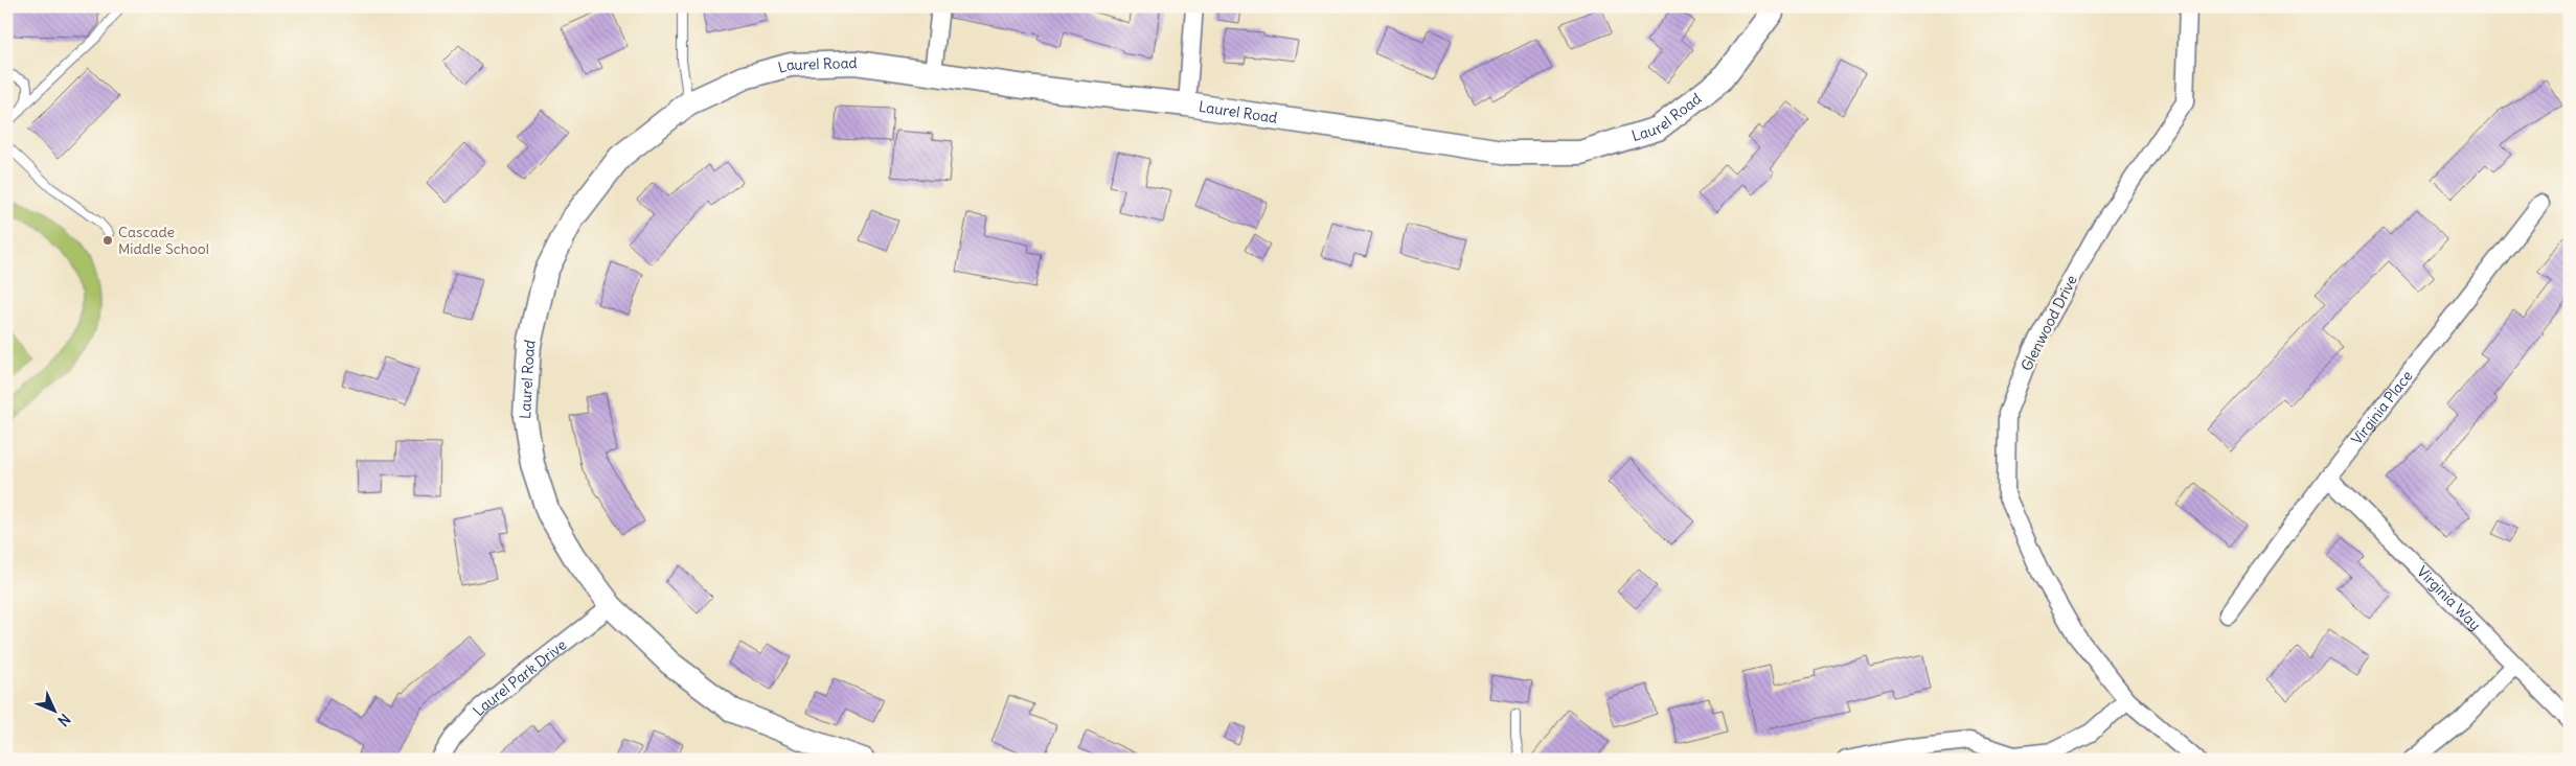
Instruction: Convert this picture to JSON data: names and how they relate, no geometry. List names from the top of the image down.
{
  "streets": {
    "street": [
      "Laurel Road",
      "Glenwood Drive",
      "Virginia Place",
      "Virginia Way",
      "Laurel Park Drive"
    ]
  },
  "crossings": [
    ["Laurel Road", "Laurel Park Drive"],
    ["Virginia Place", "Virginia Way"]
  ],
  "places": ["Cascade Middle School"],
  "north": "bottom right"
}
